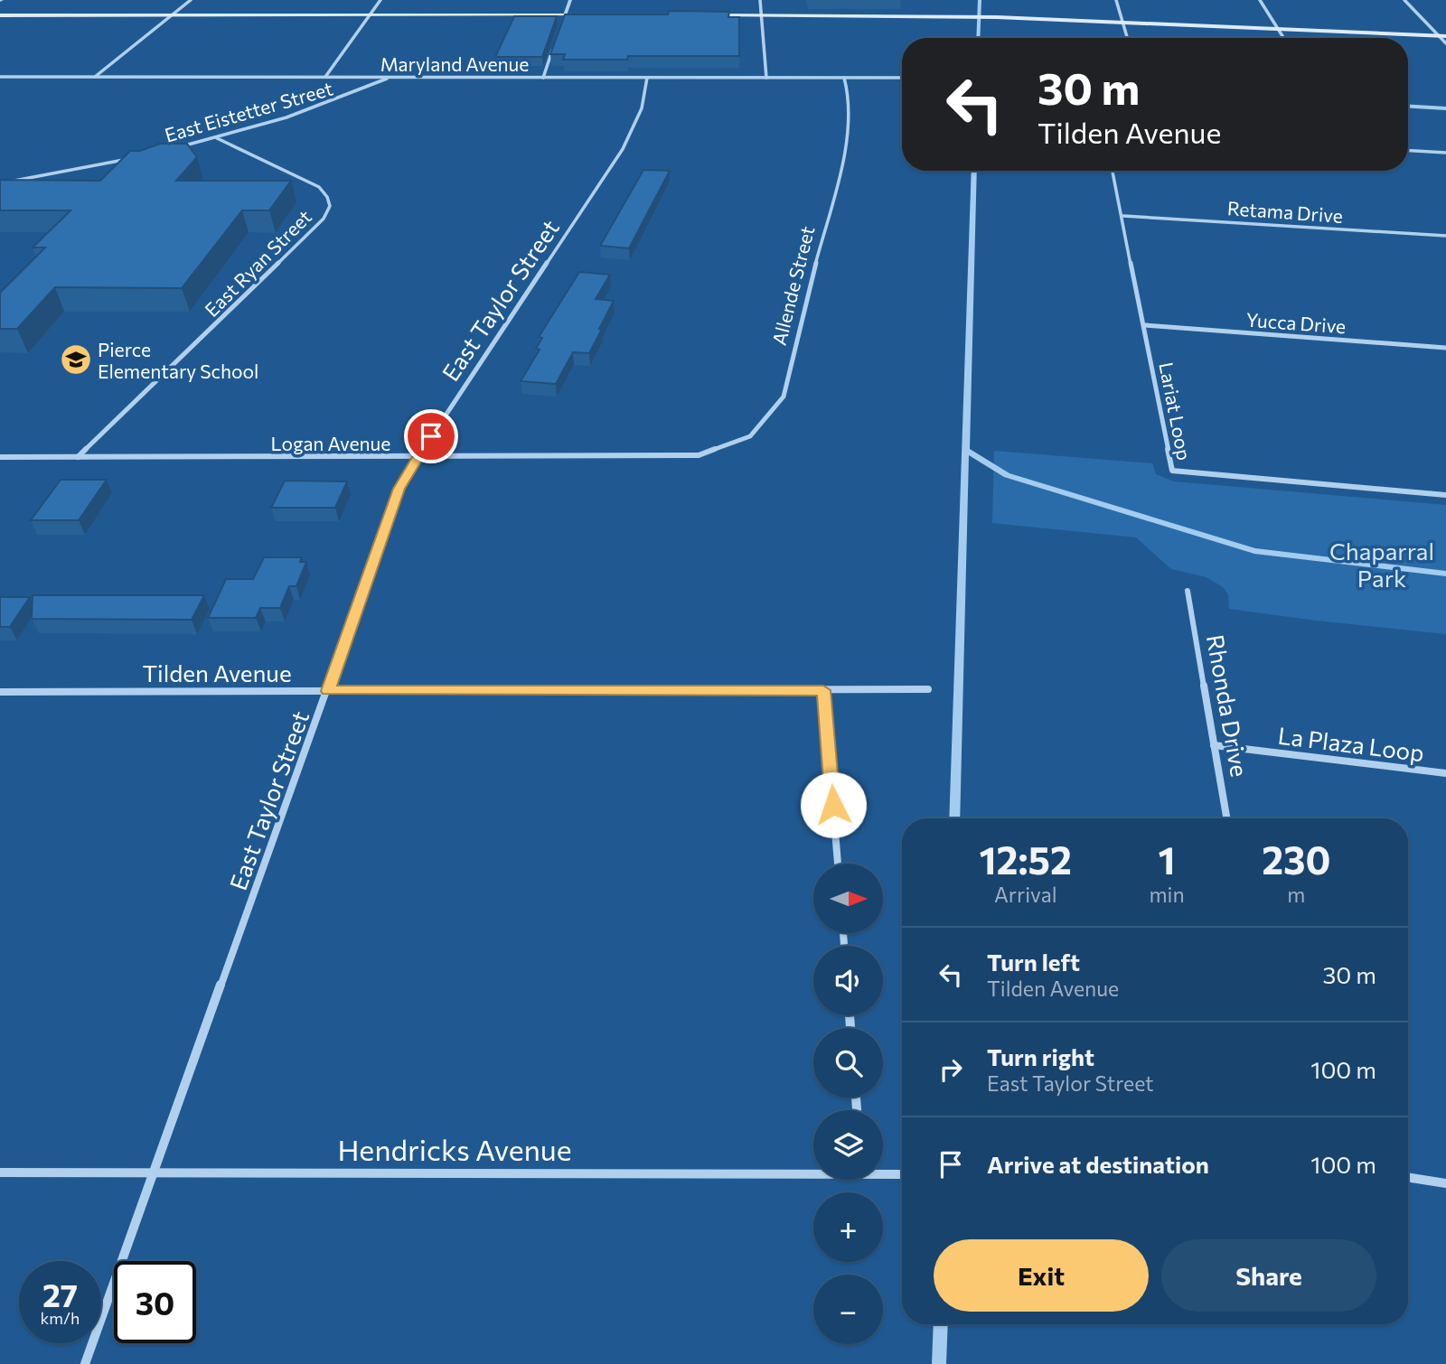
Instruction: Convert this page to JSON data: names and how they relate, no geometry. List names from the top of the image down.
{
  "streets": {
    "street": [
      "Maryland Avenue",
      "East Eistetter Street",
      "Retama Drive",
      "East Ryan Street",
      "Allende Street",
      "East Taylor Street",
      "Yucca Drive",
      "Lariat Loop",
      "Logan Avenue",
      "Tilden Avenue",
      "Rhonda Drive",
      "La Plaza Loop",
      "Hendricks Avenue"
    ]
  },
  "crossings": [
    ["Maryland Avenue", "East Eistetter Street"],
    ["Maryland Avenue", "Allende Street"],
    ["Maryland Avenue", "East Taylor Street"],
    ["East Eistetter Street", "East Ryan Street"],
    ["Retama Drive", "Lariat Loop"],
    ["East Ryan Street", "Logan Avenue"],
    ["Allende Street", "Logan Avenue"],
    ["East Taylor Street", "Logan Avenue"],
    ["East Taylor Street", "Tilden Avenue"],
    ["East Taylor Street", "Hendricks Avenue"],
    ["Yucca Drive", "Lariat Loop"],
    ["Rhonda Drive", "La Plaza Loop"]
  ],
  "parks": ["Chaparral Park"],
  "places": {
    "school or university": ["Pierce Elementary School"]
  },
  "north": "right",
  "page": {
    "turn": ["30 m", "Tilden Avenue"],
    "eta": [
      "12:52",
      "Arrival",
      "1",
      "min",
      "230",
      "m"
    ],
    "map_buttons": ["+", "−"],
    "list": [
      {
        "name": "Turn left",
        "note": "Tilden Avenue",
        "value": "30 m"
      },
      {
        "name": "Turn right",
        "note": "East Taylor Street",
        "value": "100 m"
      },
      {
        "name": "Arrive at destination",
        "value": "100 m"
      }
    ],
    "buttons": ["Exit", "Share"],
    "speed": "27 km/h",
    "limit": "30"
  }
}
